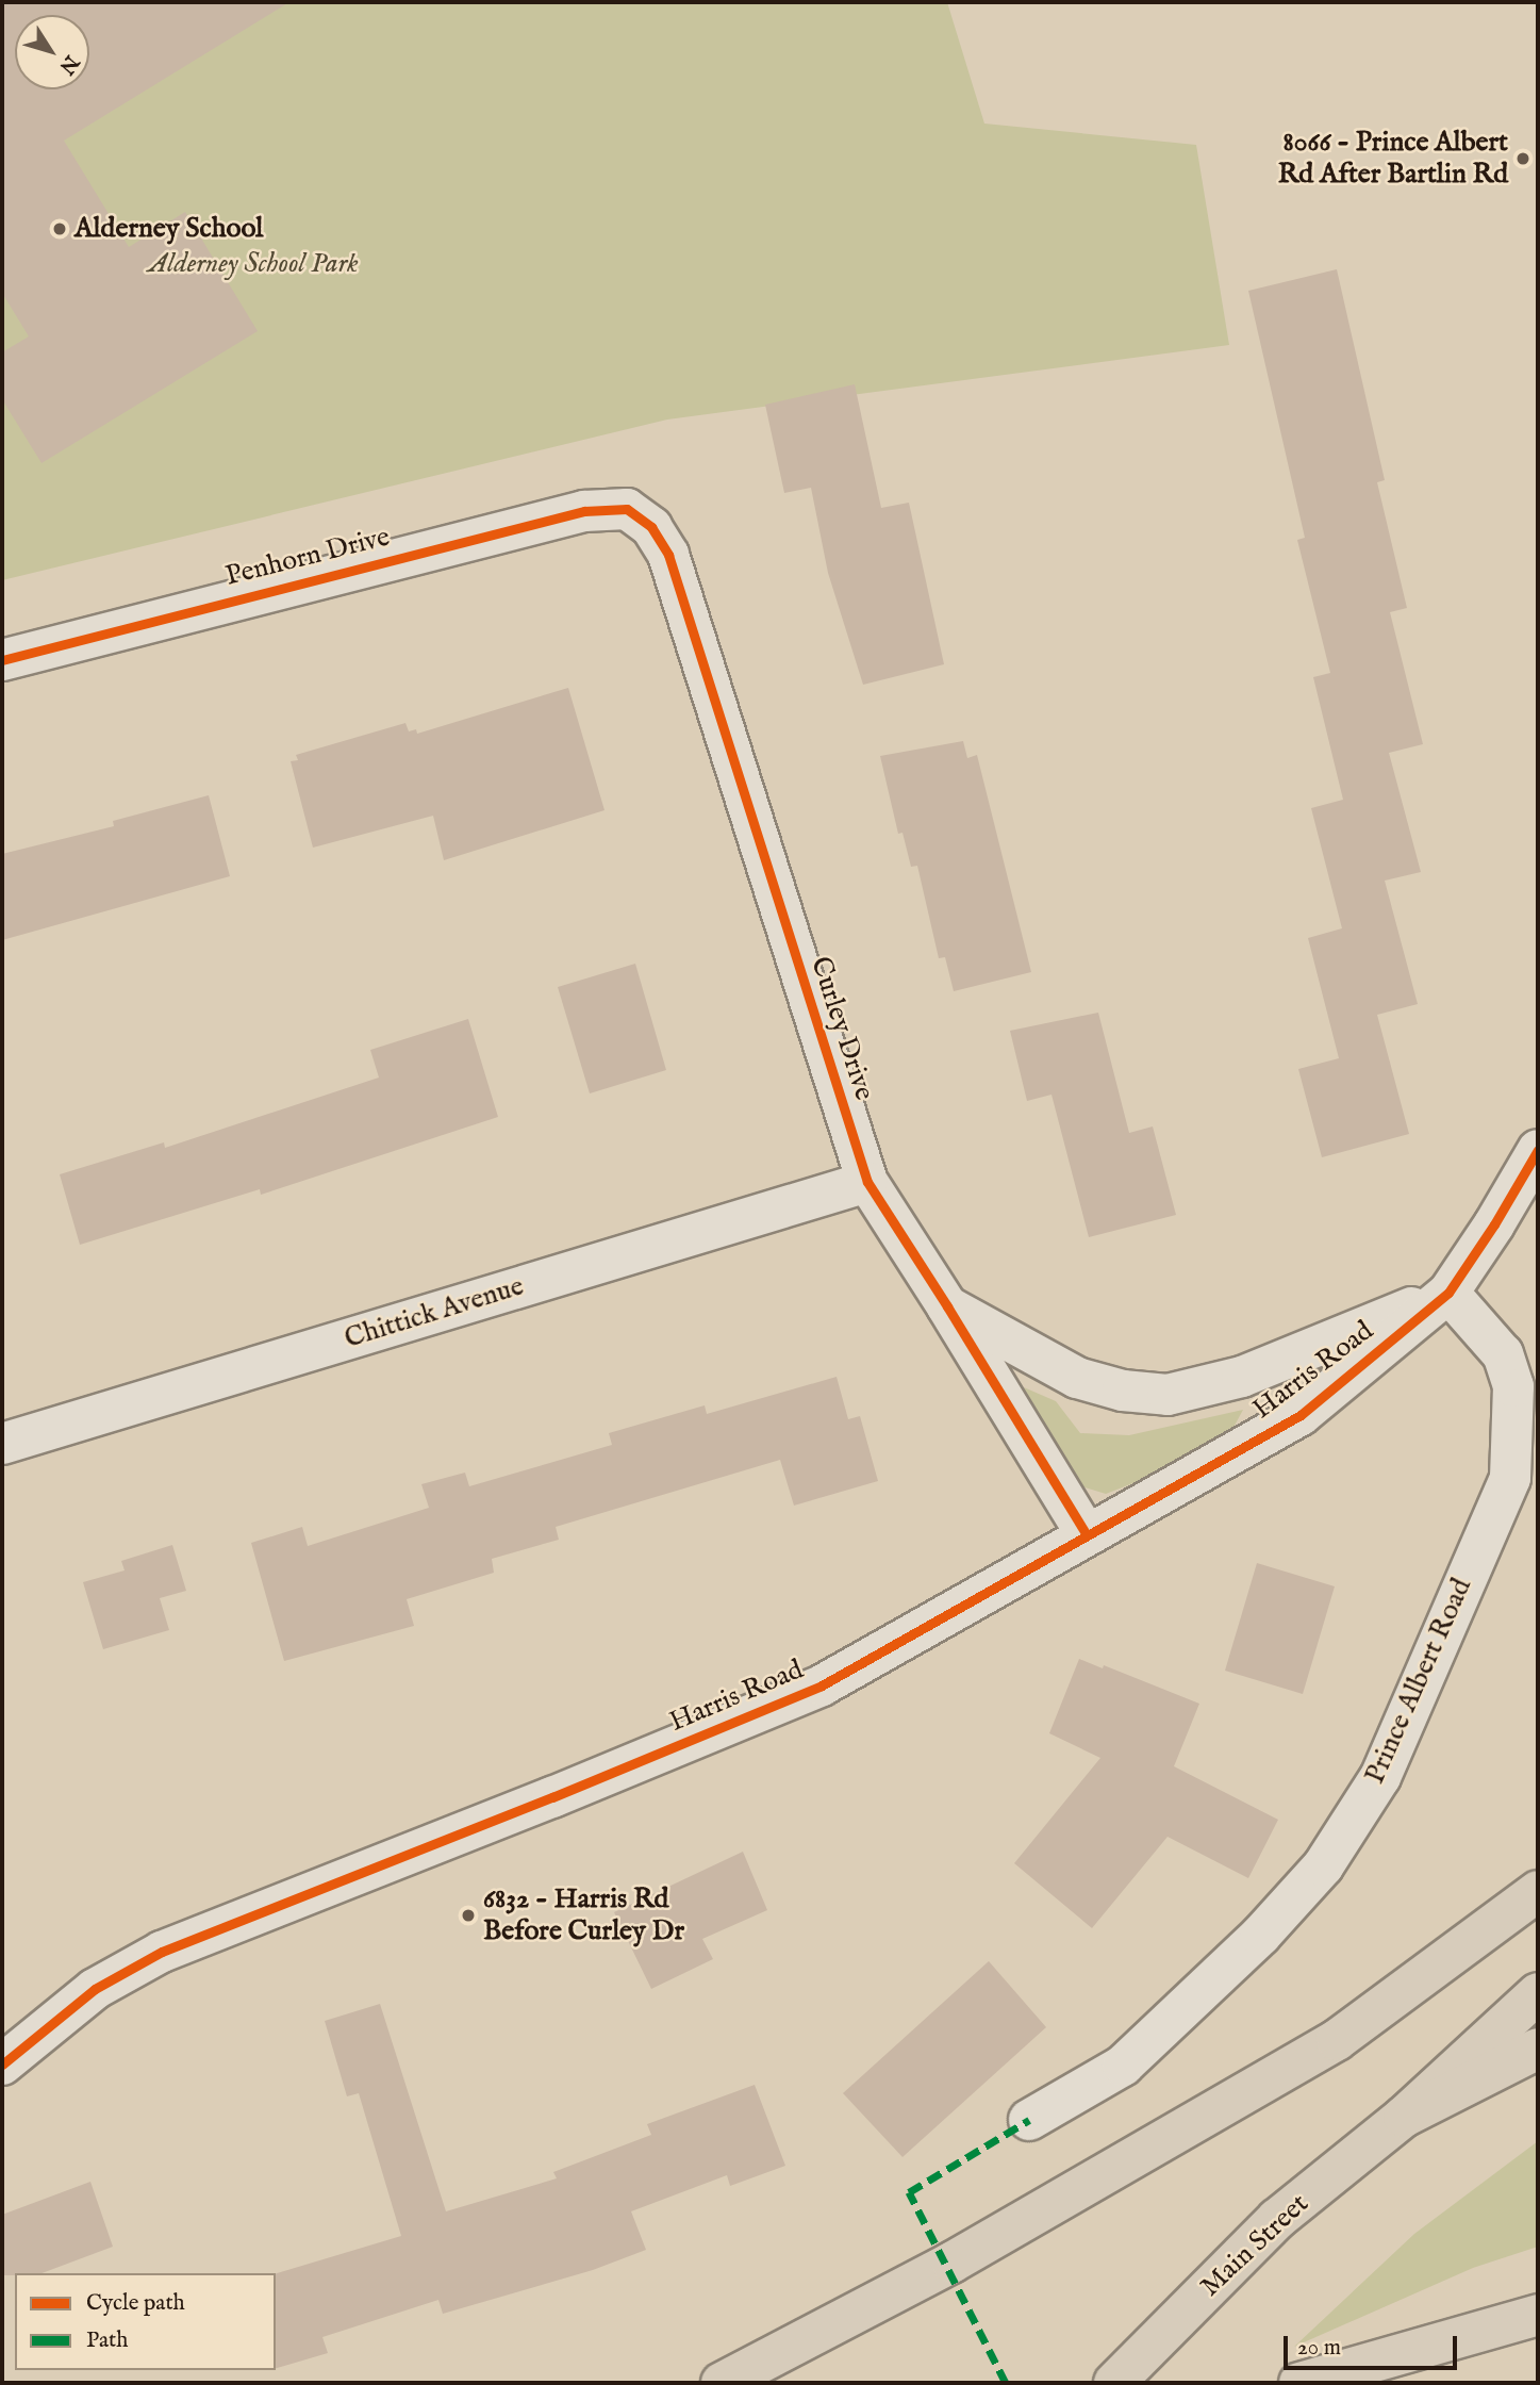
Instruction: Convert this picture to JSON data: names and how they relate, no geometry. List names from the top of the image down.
{
  "streets": {
    "main road": ["Main Street"],
    "street": [
      "Penhorn Drive",
      "Curley Drive",
      "Chittick Avenue",
      "Harris Road",
      "Prince Albert Road"
    ]
  },
  "crossings": [
    ["Penhorn Drive", "Curley Drive"],
    ["Curley Drive", "Chittick Avenue"],
    ["Curley Drive", "Harris Road"],
    ["Curley Drive", "Prince Albert Road"],
    ["Harris Road", "Prince Albert Road"]
  ],
  "parks": ["Alderney School Park"],
  "places": ["8066 - Prince Albert Rd After Bartlin Rd", "Alderney School", "6832 - Harris Rd Before Curley Dr"],
  "legend": ["Cycle path", "Path"],
  "scale_bar": "20 m",
  "north": "bottom right"
}
